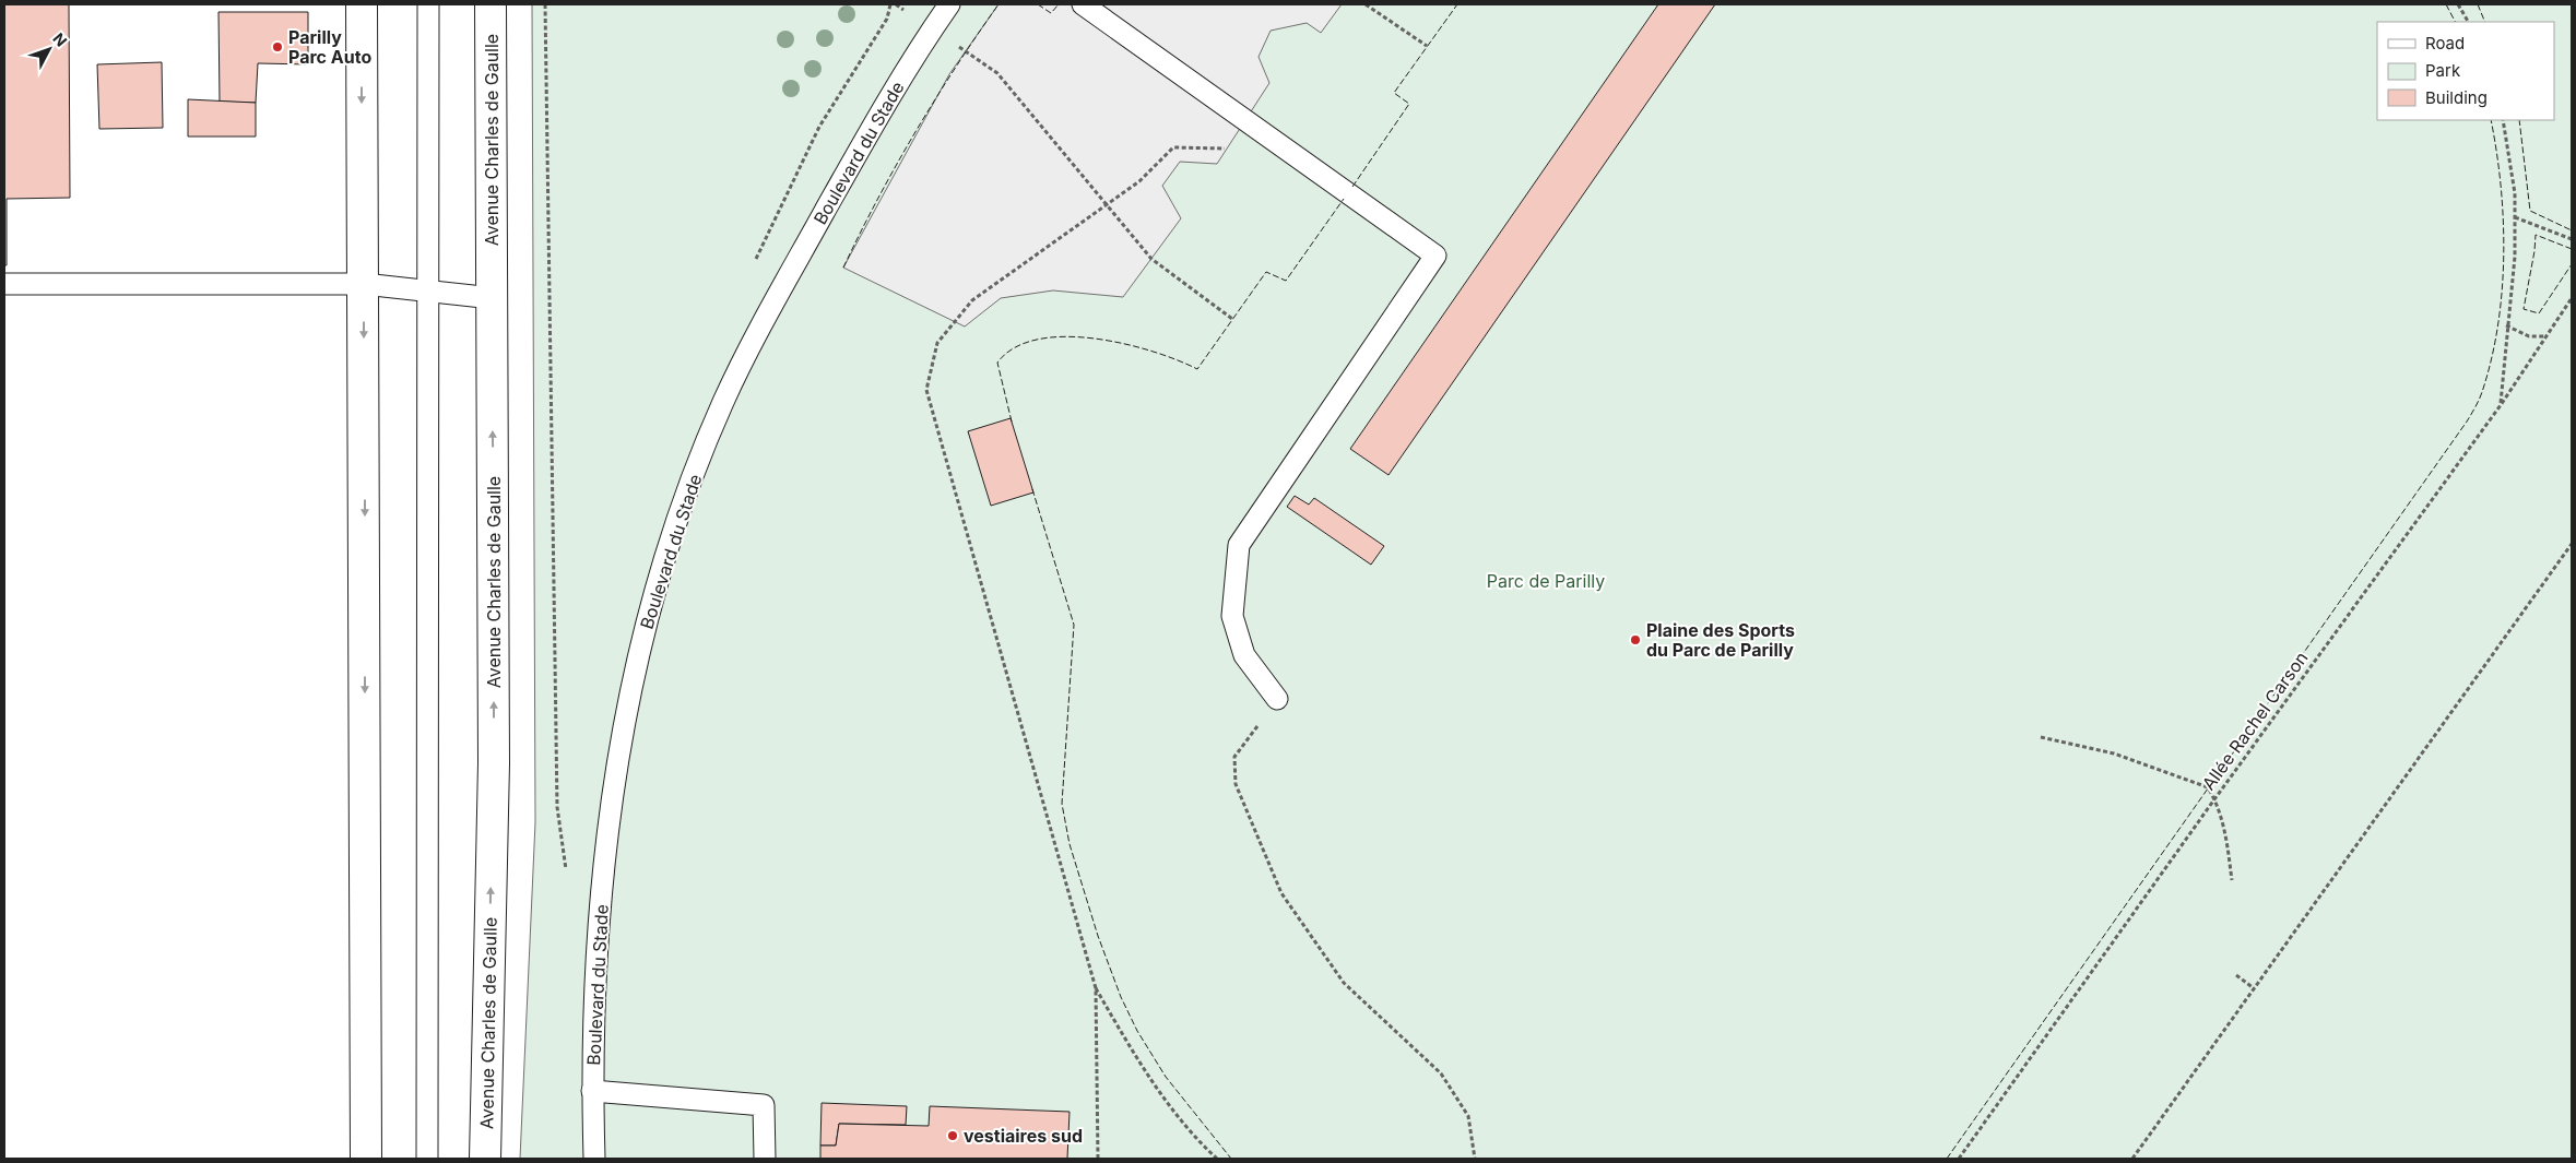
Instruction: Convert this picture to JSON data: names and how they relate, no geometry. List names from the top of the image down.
{
  "streets": {
    "main road": ["Avenue Charles de Gaulle"],
    "lane": ["Boulevard du Stade"],
    "path": ["Allée Rachel Carson"]
  },
  "parks": ["Parc de Parilly"],
  "places": ["Parilly Parc Auto", "Plaine des Sports du Parc de Parilly", "vestiaires sud"],
  "legend": ["Road", "Park", "Building"],
  "north": "top right"
}
